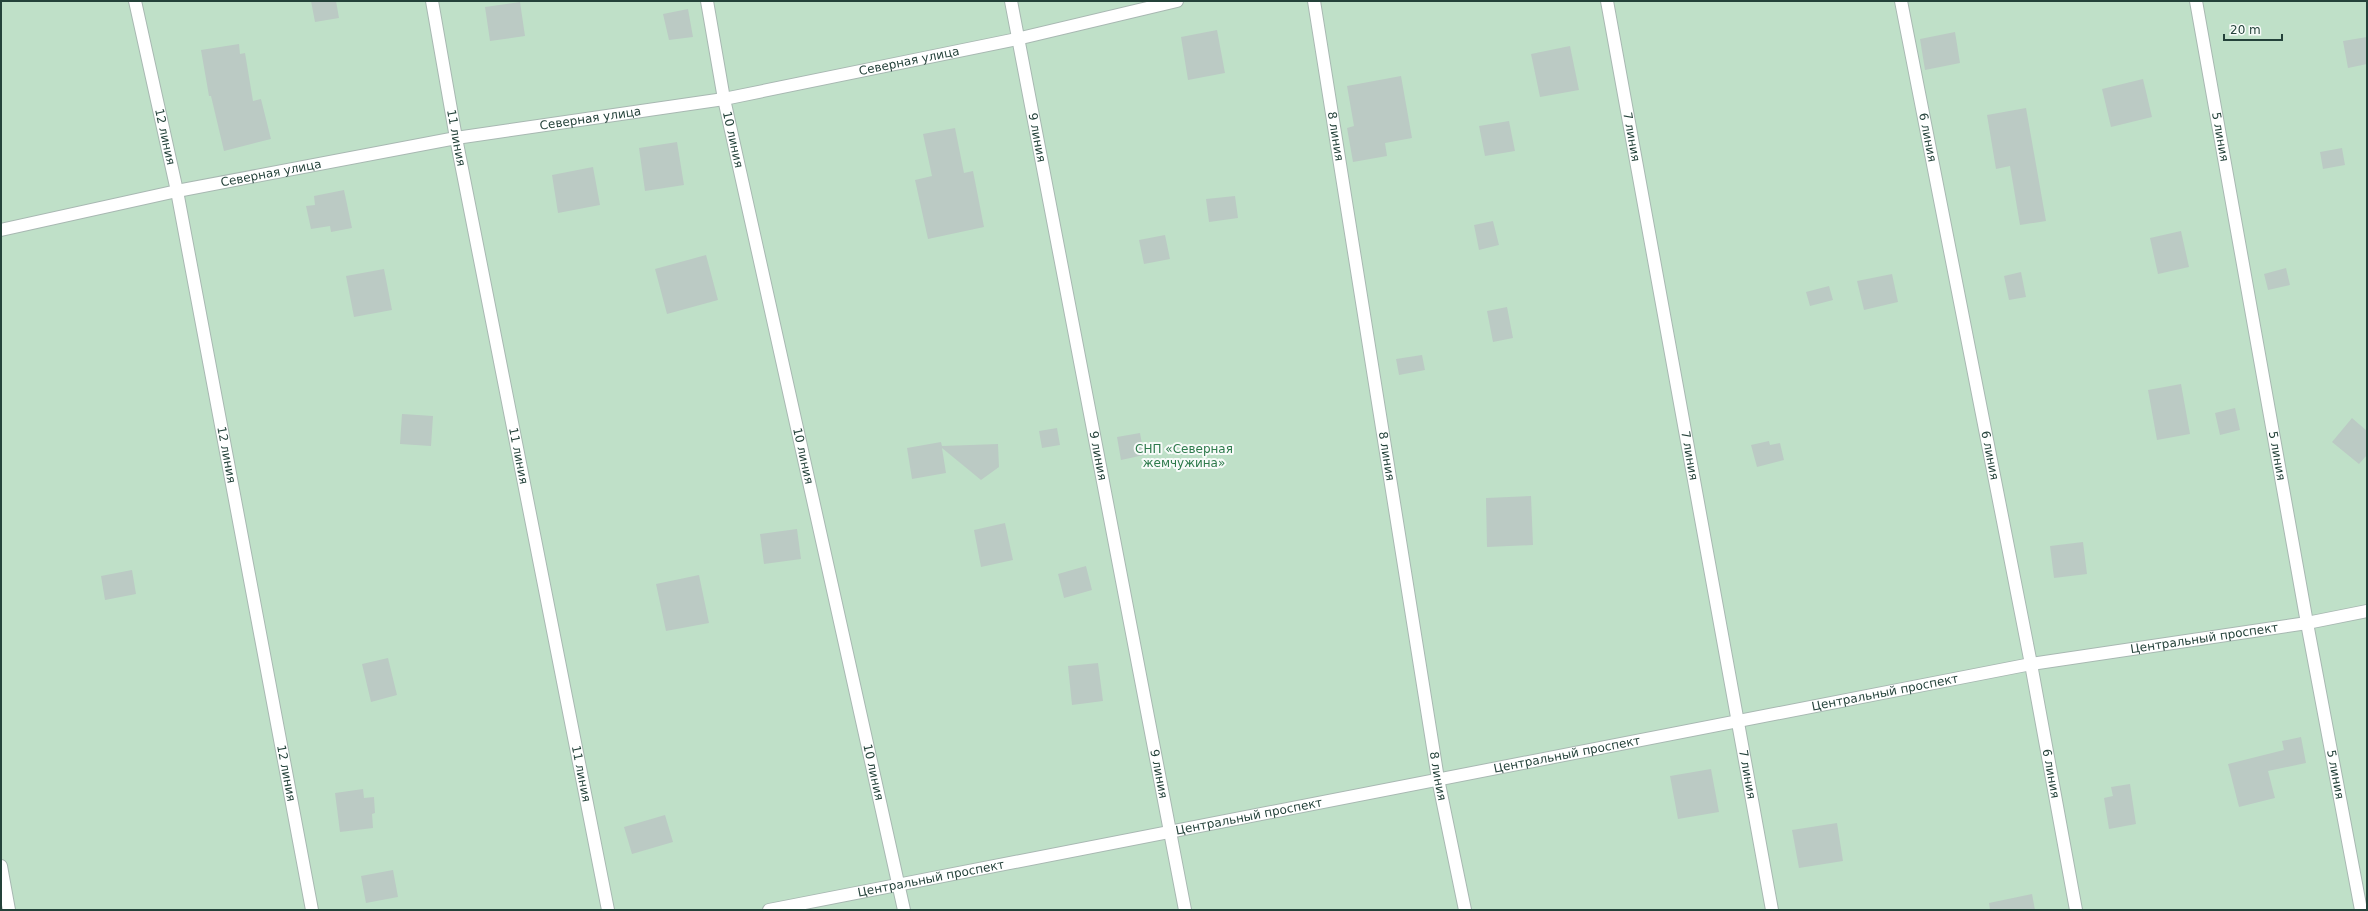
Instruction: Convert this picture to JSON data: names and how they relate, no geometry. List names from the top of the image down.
{
  "streets": {
    "street": [
      "Северная улица",
      "8 линия",
      "12 линия",
      "9 линия",
      "7 линия",
      "6 линия",
      "5 линия",
      "11 линия",
      "10 линия",
      "Центральный проспект"
    ]
  },
  "crossings": [
    ["Северная улица", "12 линия"],
    ["Северная улица", "9 линия"],
    ["Северная улица", "11 линия"],
    ["Северная улица", "10 линия"],
    ["8 линия", "Центральный проспект"],
    ["9 линия", "Центральный проспект"],
    ["7 линия", "Центральный проспект"],
    ["6 линия", "Центральный проспект"],
    ["5 линия", "Центральный проспект"],
    ["10 линия", "Центральный проспект"]
  ],
  "parks": ["СНП «Северная жемчужина»"],
  "scale_bar": "20 m"
}
